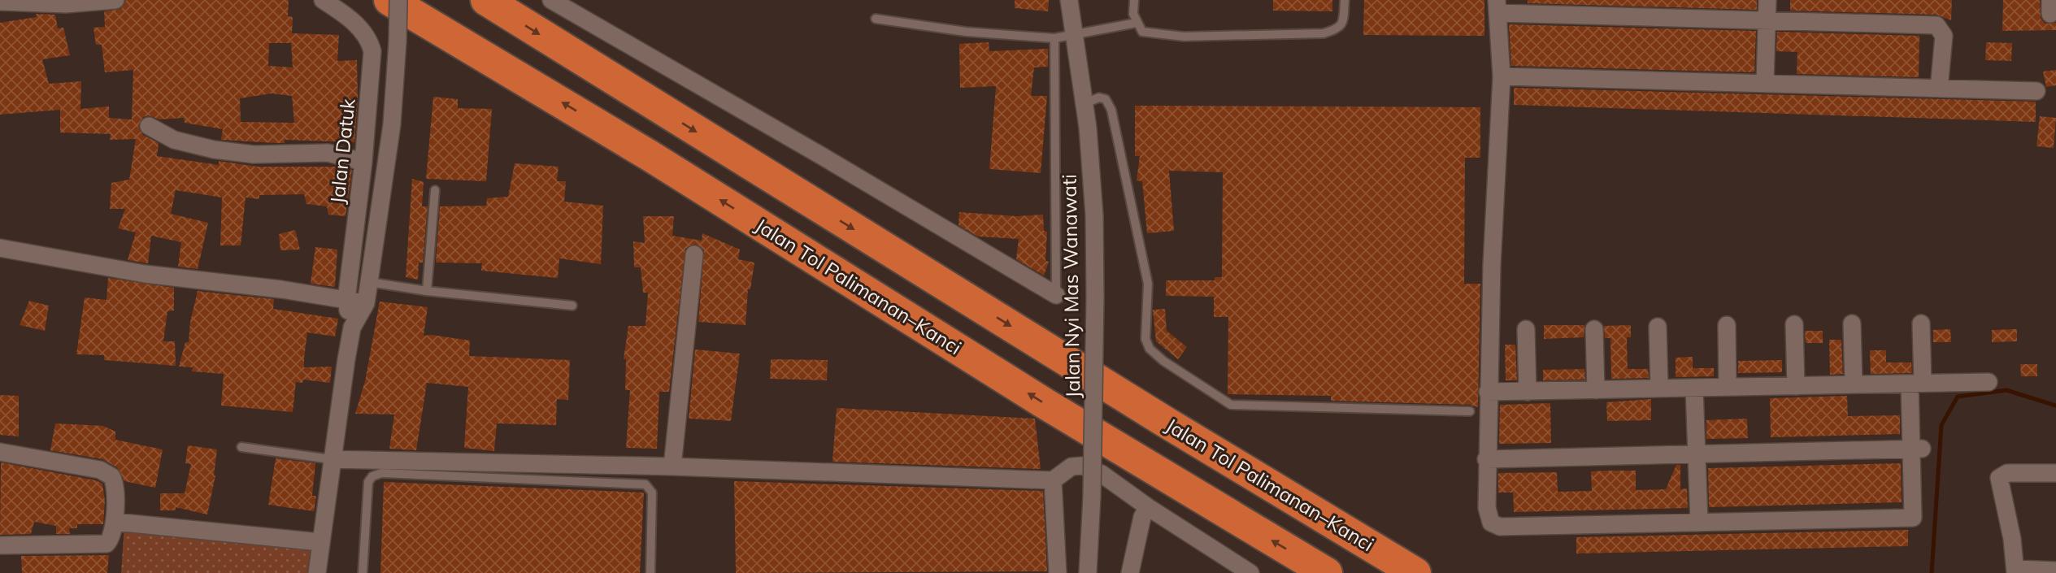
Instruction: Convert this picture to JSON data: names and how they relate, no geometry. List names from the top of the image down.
{
  "streets": {
    "highway": ["Jalan Tol Palimanan–Kanci"],
    "street": ["Jalan Datuk", "Jalan Nyi Mas Wanawati"]
  }
}
